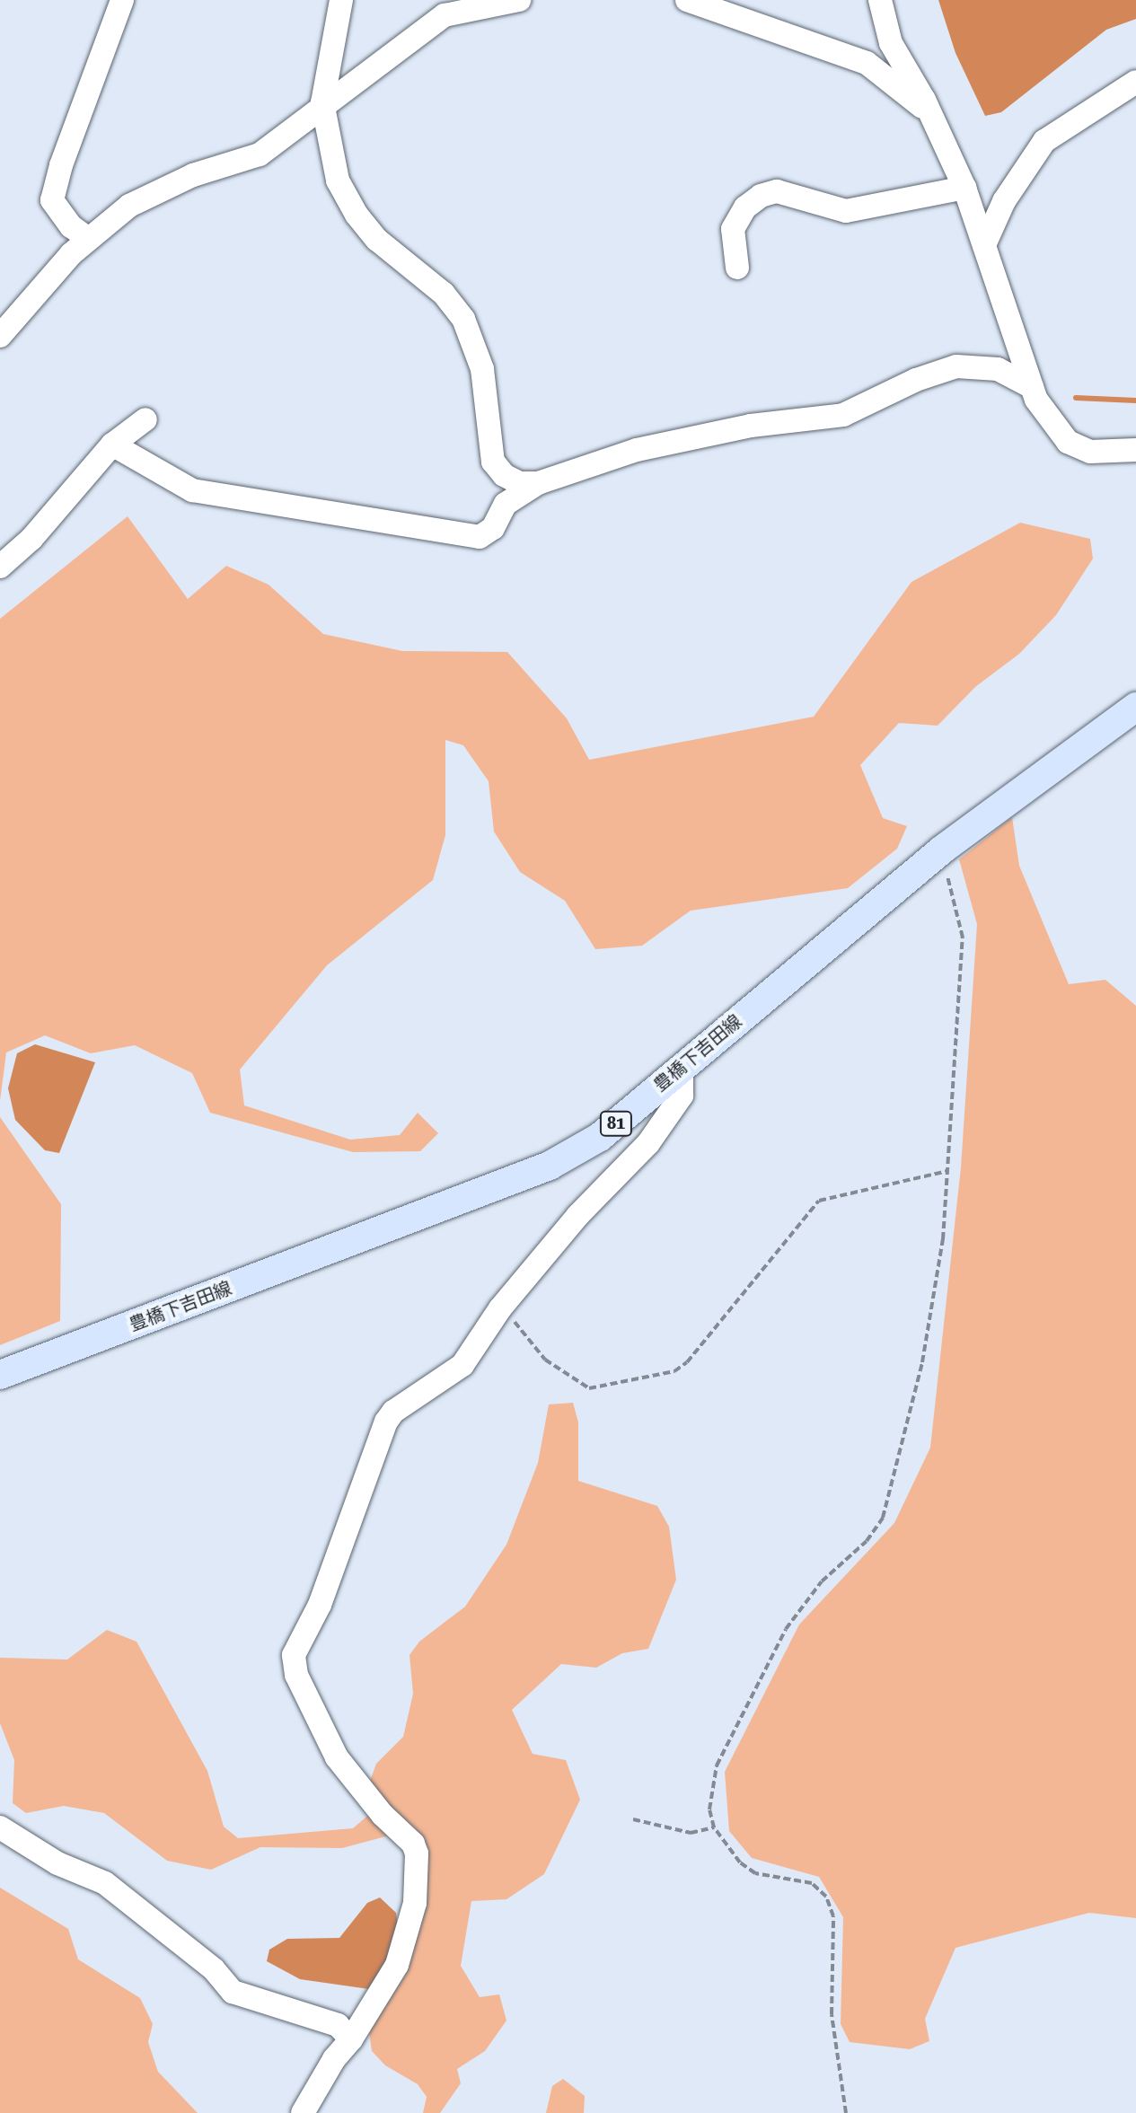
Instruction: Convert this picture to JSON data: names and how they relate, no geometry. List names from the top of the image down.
{
  "streets": {
    "main road": ["豊橋下吉田線", "81"]
  }
}
